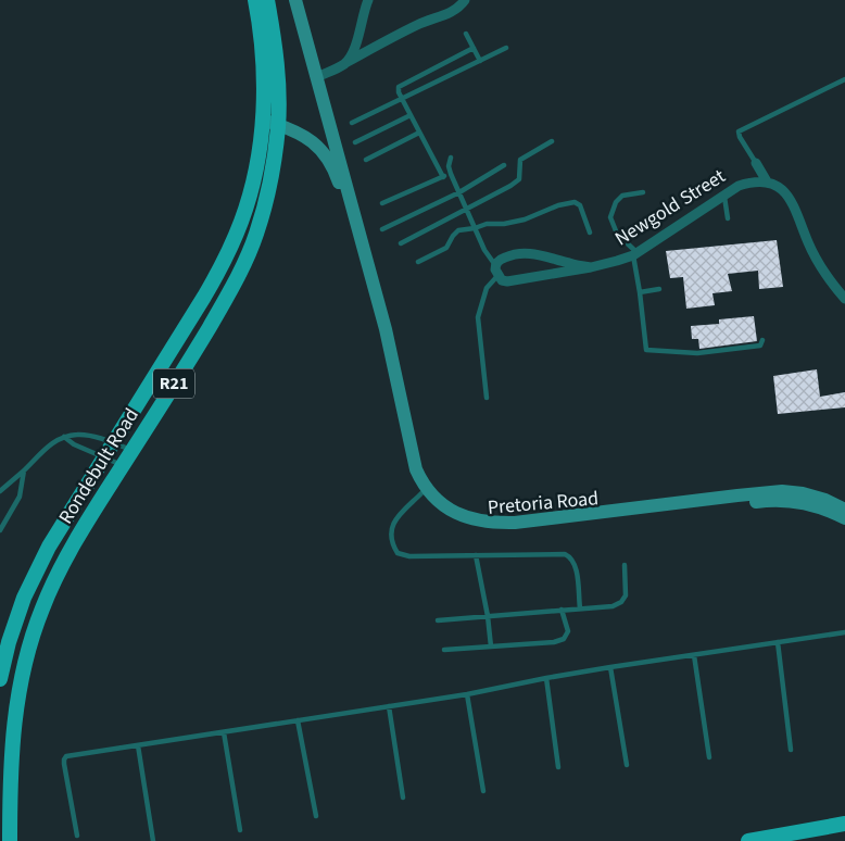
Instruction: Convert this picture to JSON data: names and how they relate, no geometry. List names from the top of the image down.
{
  "streets": {
    "main road": ["R21", "Rondebult Road"],
    "street": ["Newgold Street", "Pretoria Road"]
  }
}
